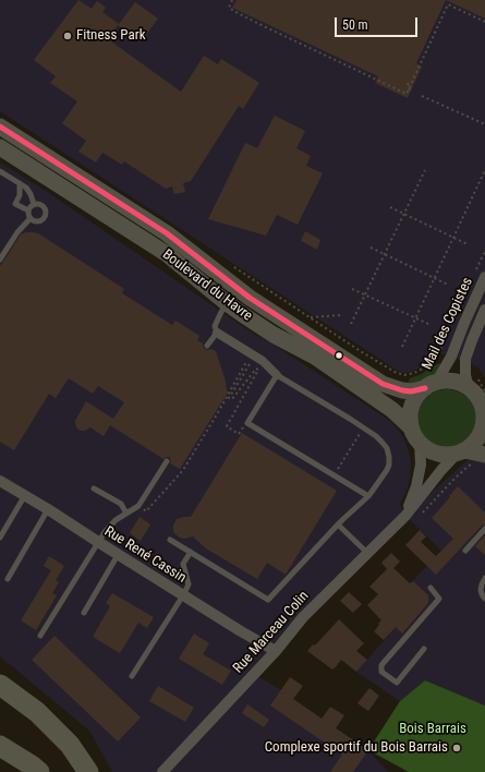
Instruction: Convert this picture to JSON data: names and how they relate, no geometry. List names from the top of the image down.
{
  "streets": {
    "main road": ["Boulevard du Havre"],
    "street": ["Mail des Copistes", "Rue René Cassin", "Rue Marceau Colin"]
  },
  "crossings": [
    ["Boulevard du Havre", "Mail des Copistes"],
    ["Boulevard du Havre", "Rue Marceau Colin"],
    ["Mail des Copistes", "Rue Marceau Colin"],
    ["Rue René Cassin", "Rue Marceau Colin"]
  ],
  "parks": ["Bois Barrais"],
  "places": ["Fitness Park", "Complexe sportif du Bois Barrais"],
  "scale_bar": "50 m"
}
